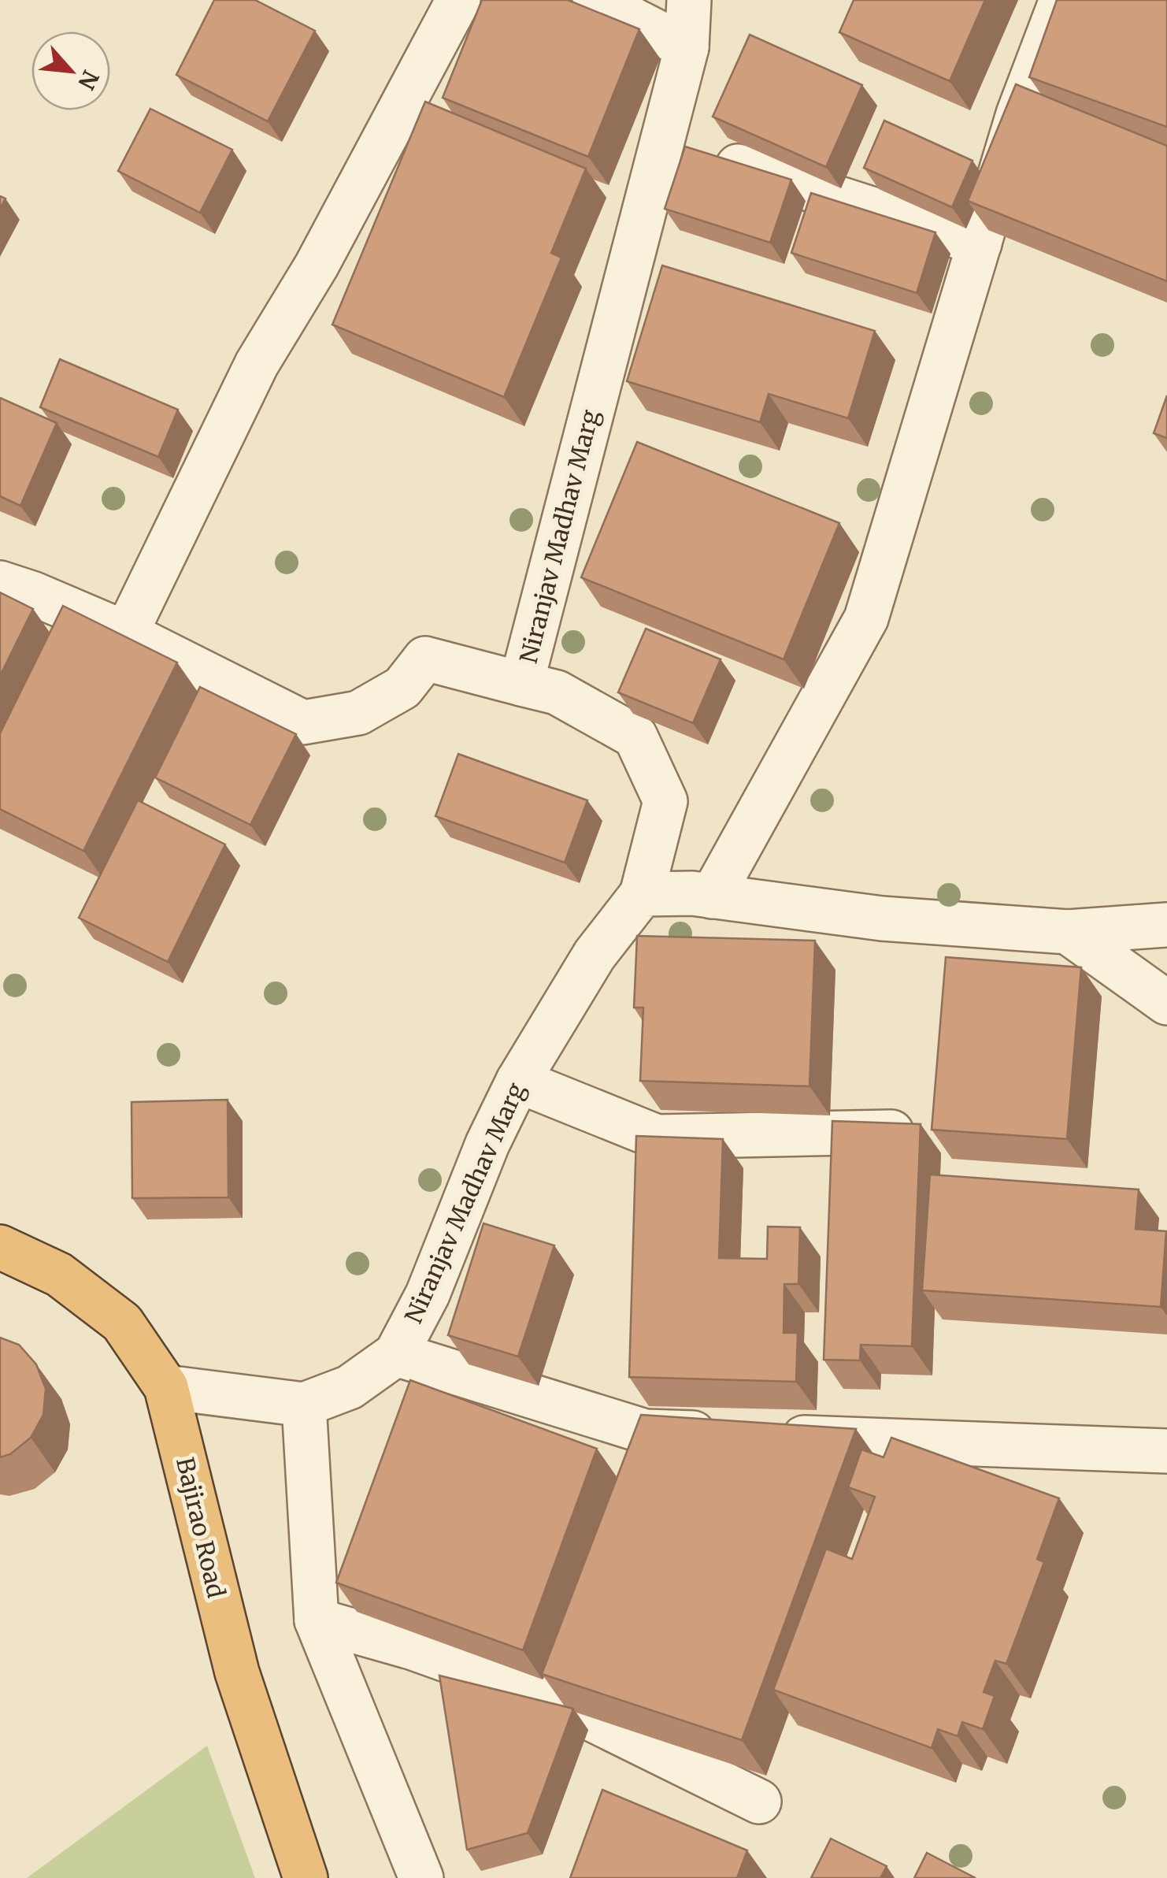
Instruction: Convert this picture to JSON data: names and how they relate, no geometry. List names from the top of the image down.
{
  "streets": {
    "highway": ["Bajirao Road"],
    "street": ["Niranjav Madhav Marg"]
  },
  "crossings": [
    ["Niranjav Madhav Marg", "Bajirao Road"]
  ],
  "north": "bottom right"
}
